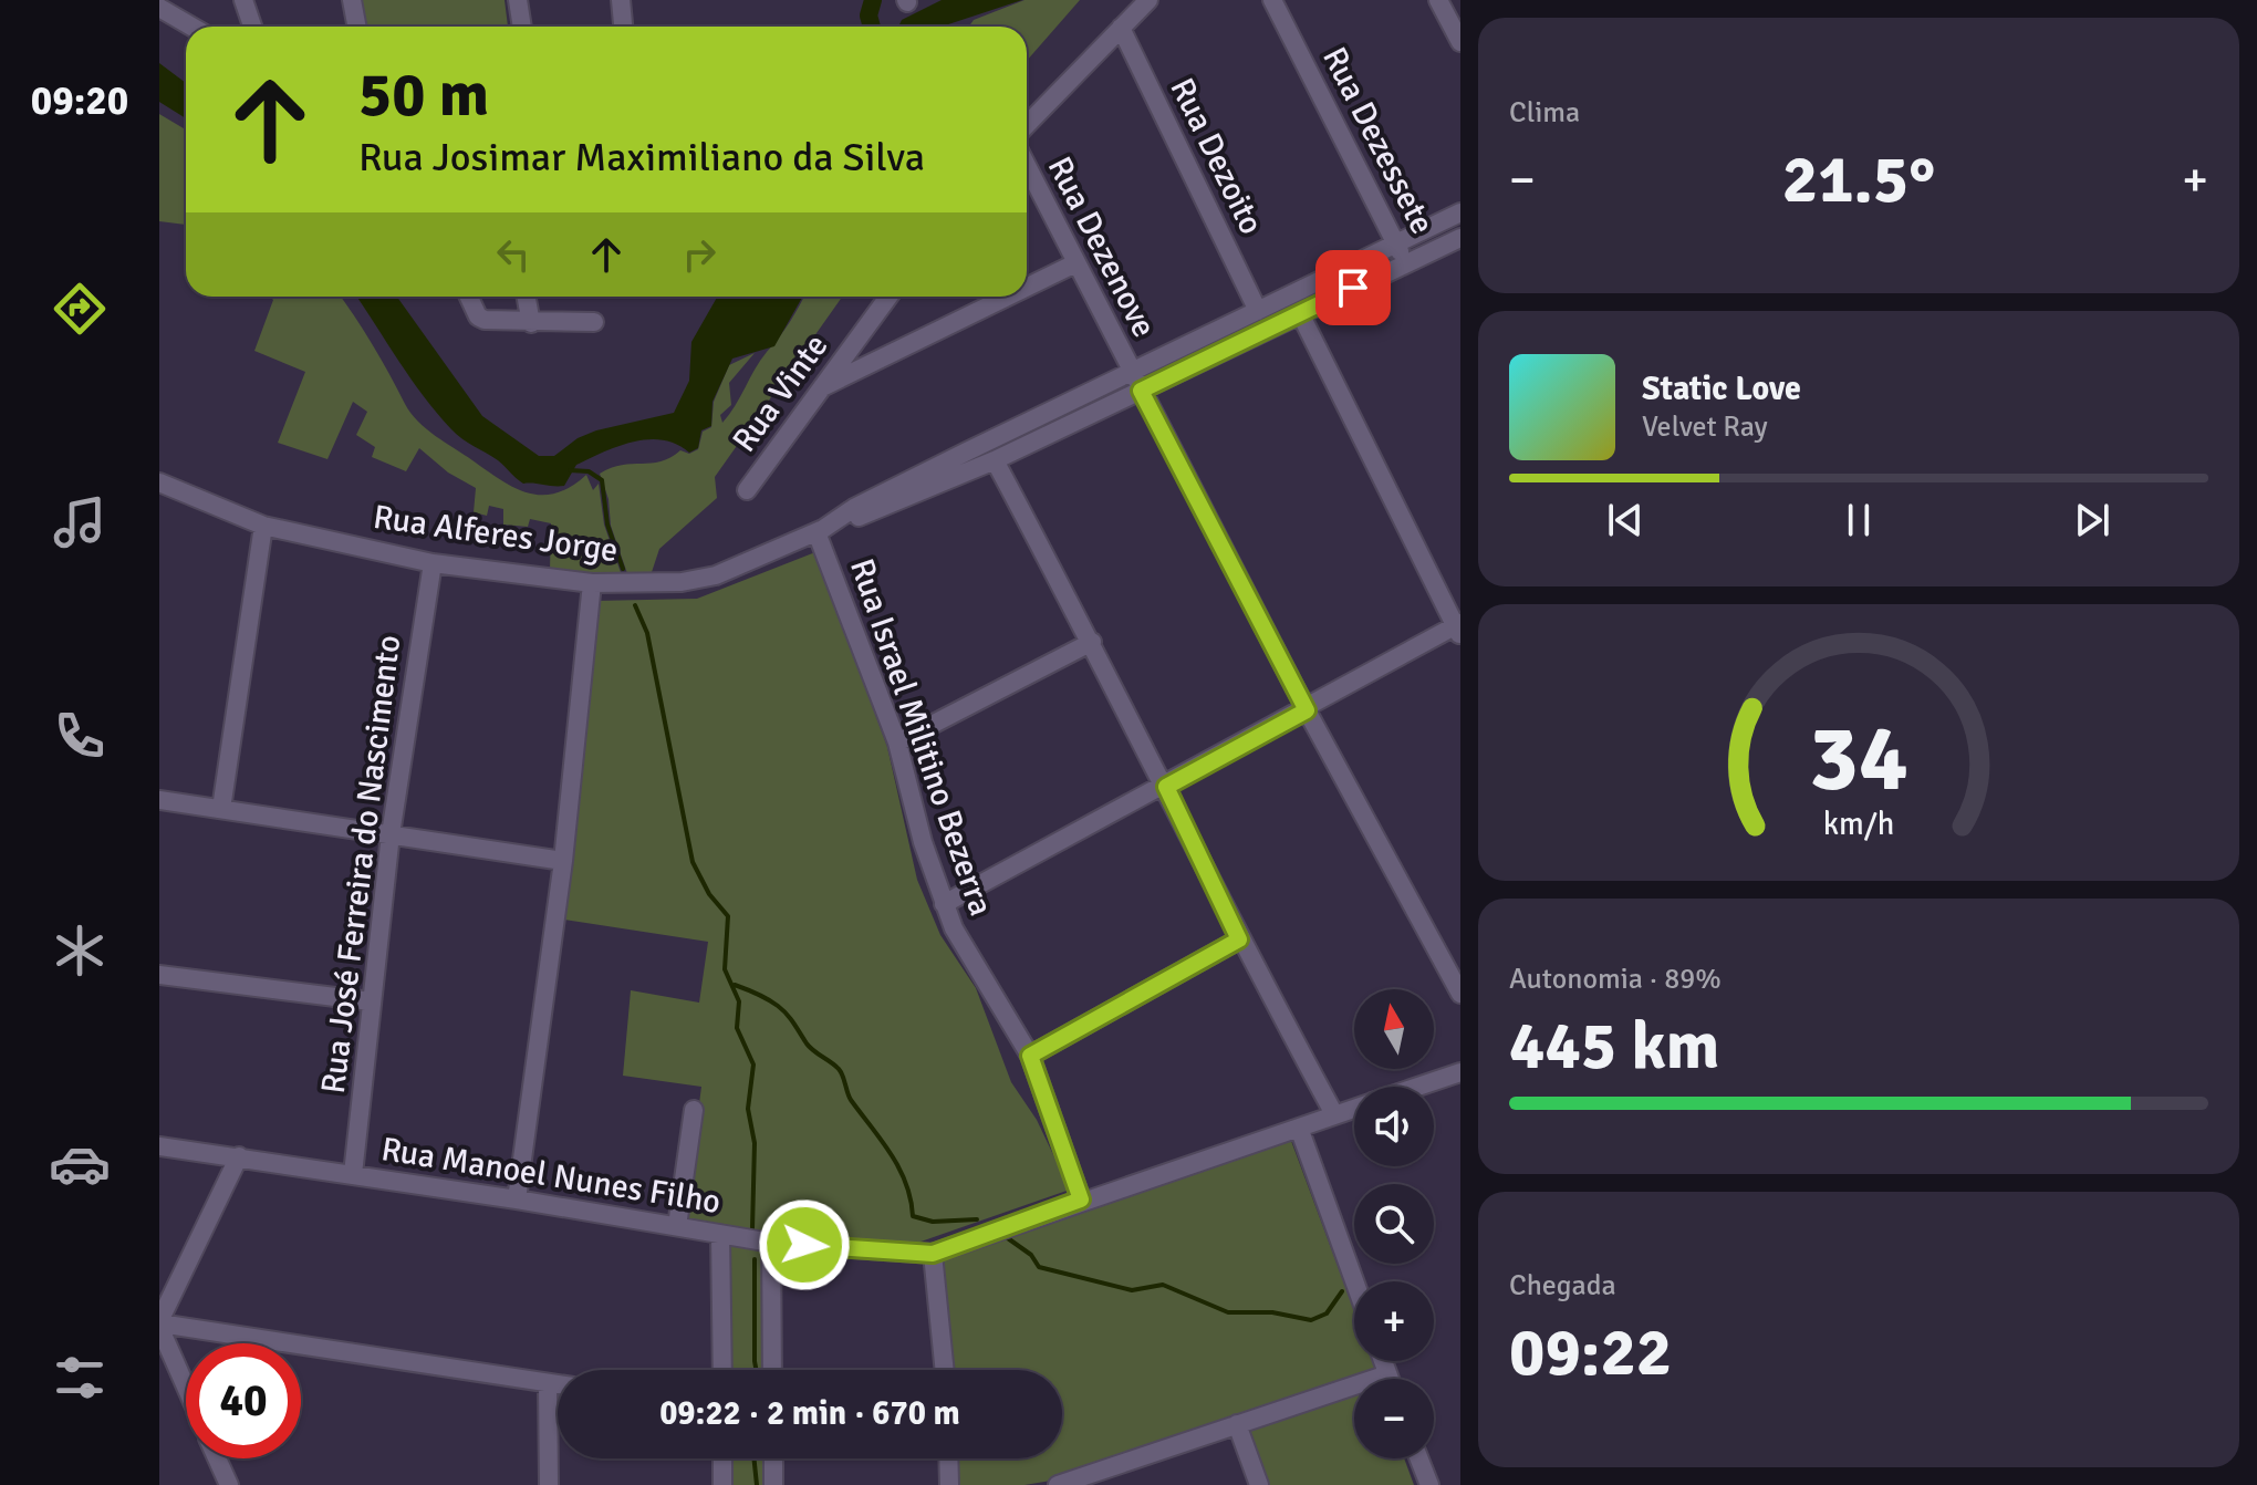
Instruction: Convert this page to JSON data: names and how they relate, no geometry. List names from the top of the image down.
{
  "streets": {
    "street": [
      "Rua Dezessete",
      "Rua Dezoito",
      "Rua Dezenove",
      "Rua Vinte",
      "Rua Alferes Jorge",
      "Rua Israel Militino Bezerra",
      "Rua José Ferreira do Nascimento",
      "Rua Manoel Nunes Filho"
    ]
  },
  "crossings": [
    ["Rua Alferes Jorge", "Rua Israel Militino Bezerra"],
    ["Rua Alferes Jorge", "Rua José Ferreira do Nascimento"],
    ["Rua José Ferreira do Nascimento", "Rua Manoel Nunes Filho"]
  ],
  "north": "top",
  "page": {
    "tabs": "09:20",
    "tile": [
      "Clima",
      ["Autonomia · 89%", "445 km"],
      ["Chegada", "09:22"]
    ],
    "turn": ["50 m", "Rua Josimar Maximiliano da Silva"],
    "heat": ["−", "21.5°", "+"],
    "song": ["Static Love", "Velvet Ray"],
    "map_buttons": ["+", "−"],
    "limit": "40",
    "trip": "09:22 · 2 min · 670 m",
    "gauge": ["34", "km/h"]
  }
}
